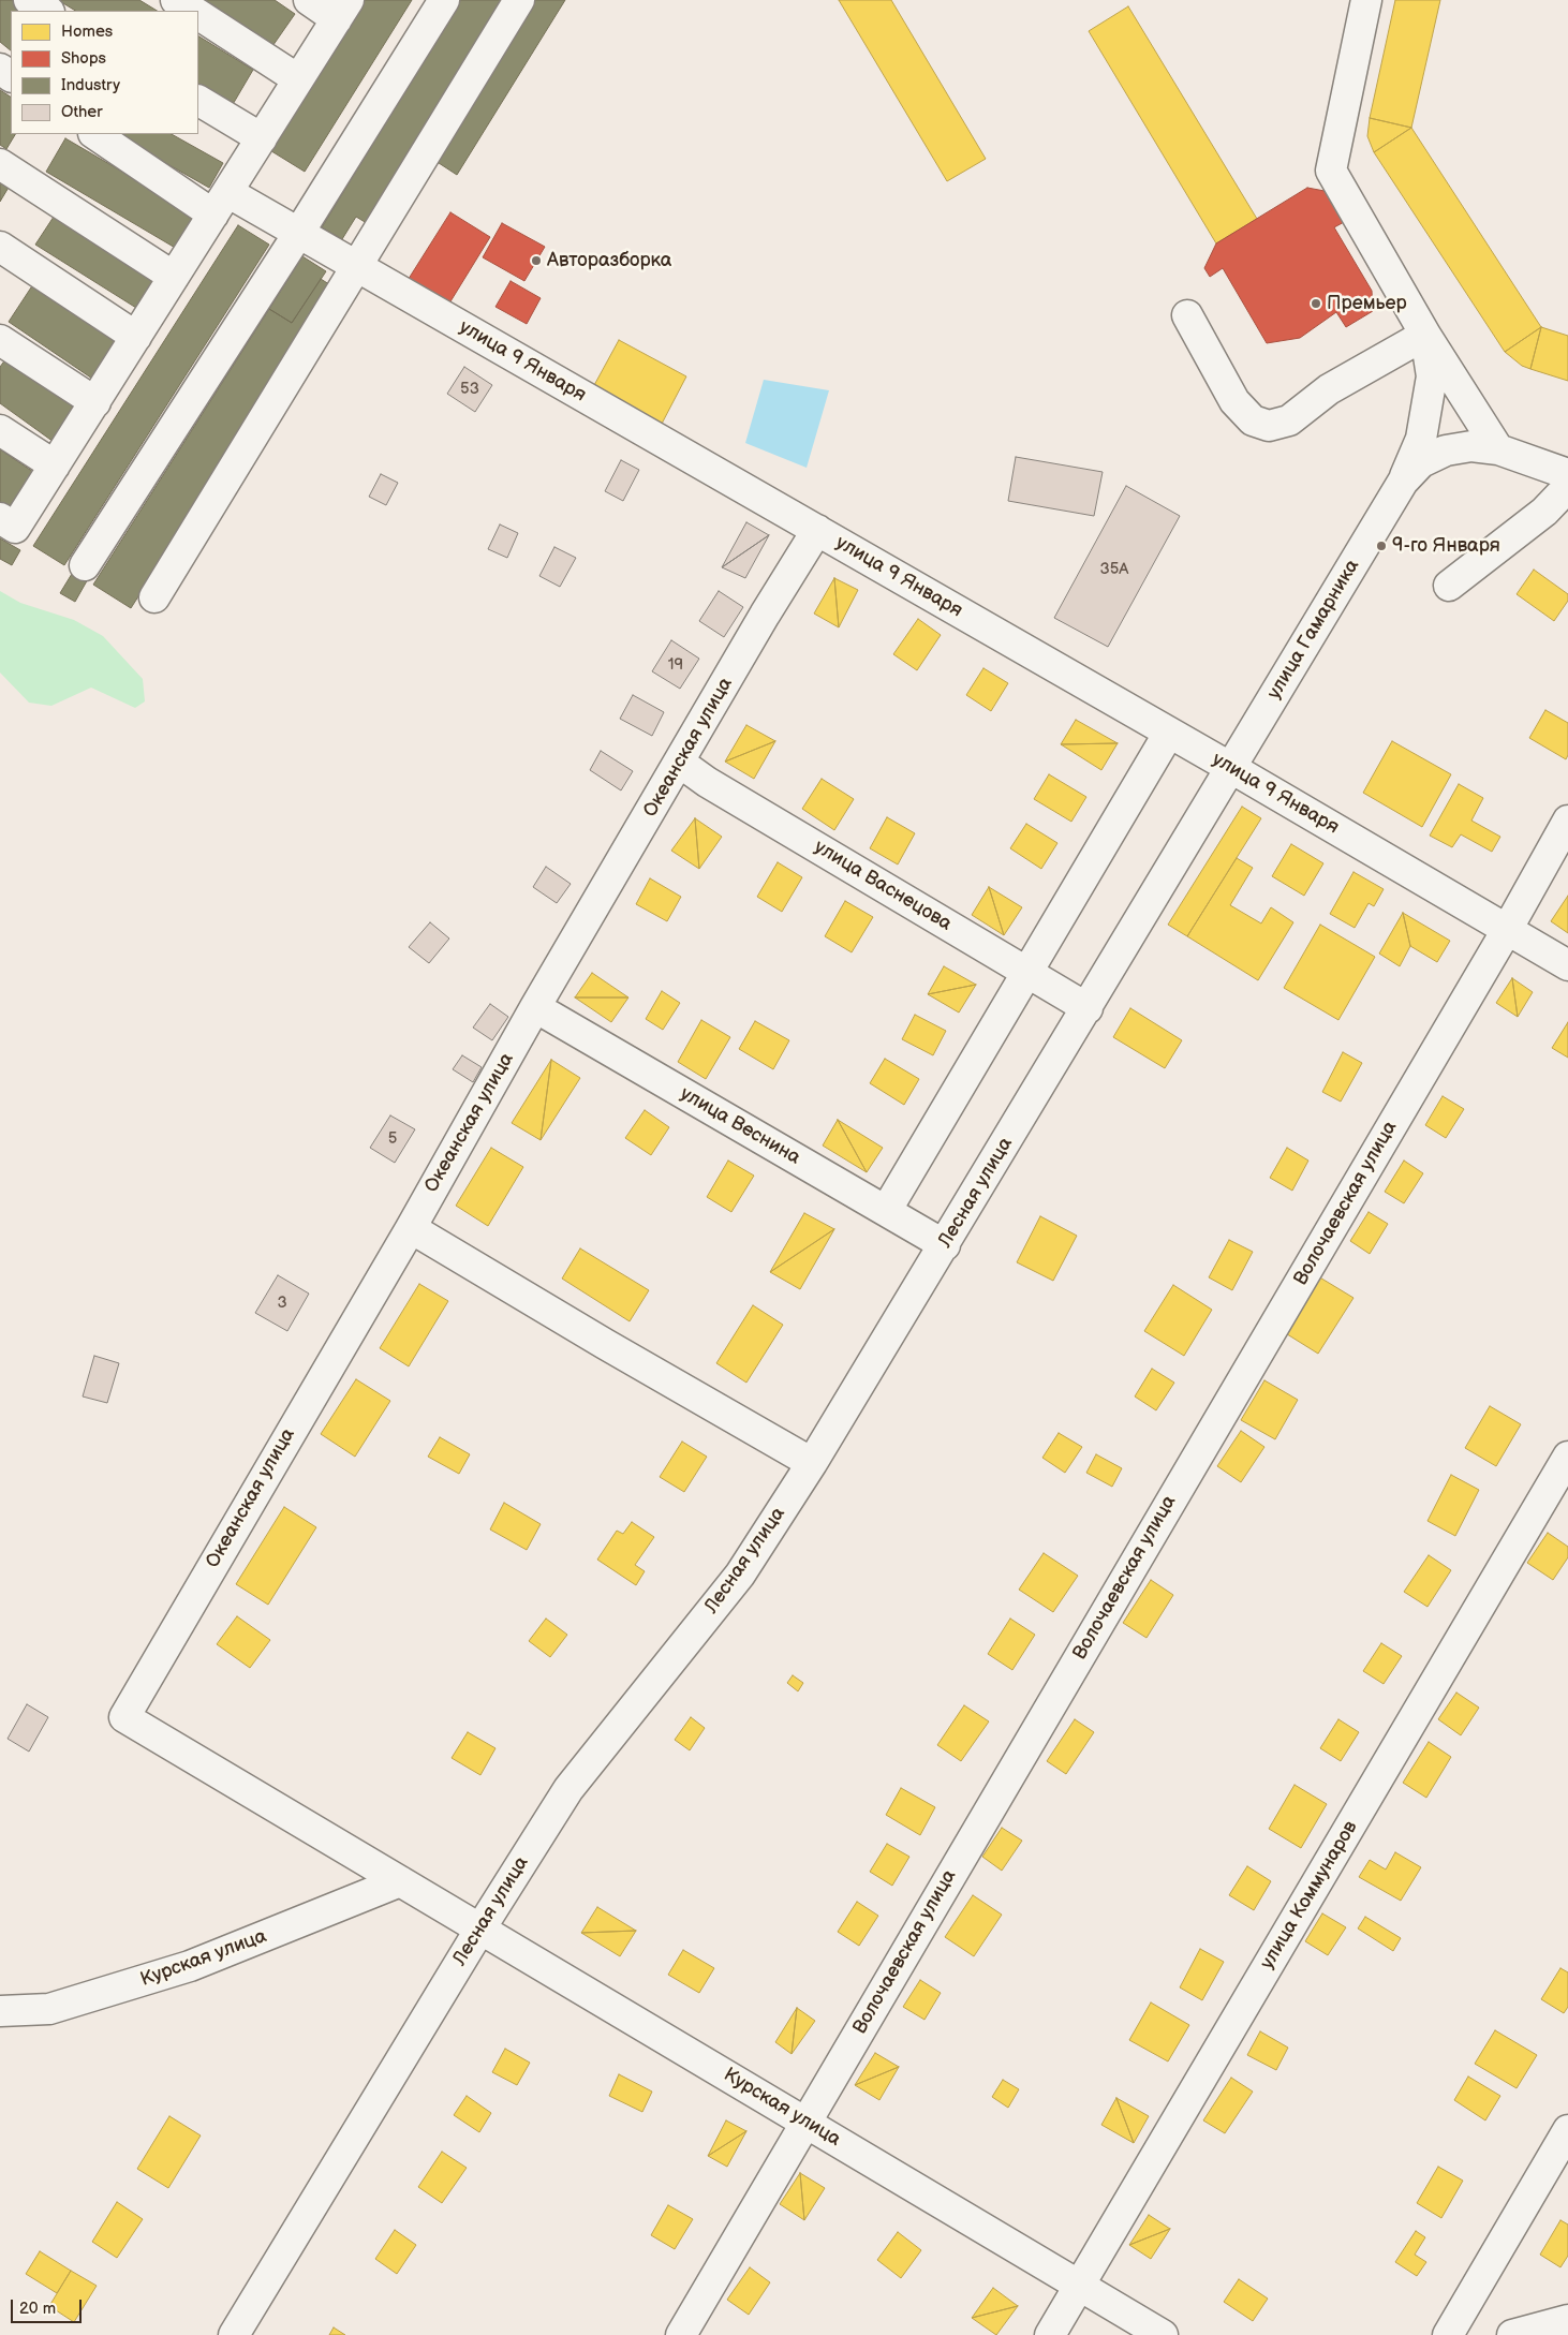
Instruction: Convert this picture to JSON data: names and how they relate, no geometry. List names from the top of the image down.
{
  "streets": {
    "street": [
      "улица 9 Января",
      "улица Гамарника",
      "Океанская улица",
      "улица Васнецова",
      "улица Веснина",
      "Лесная улица",
      "Волочаевская улица",
      "улица Коммунаров",
      "Курская улица"
    ]
  },
  "crossings": [
    ["улица 9 Января", "улица Гамарника"],
    ["улица 9 Января", "Океанская улица"],
    ["улица 9 Января", "Лесная улица"],
    ["улица 9 Января", "Волочаевская улица"],
    ["улица Гамарника", "Лесная улица"],
    ["Океанская улица", "улица Васнецова"],
    ["Океанская улица", "улица Веснина"],
    ["Океанская улица", "Курская улица"],
    ["улица Васнецова", "Лесная улица"],
    ["улица Веснина", "Лесная улица"],
    ["Лесная улица", "Курская улица"],
    ["Волочаевская улица", "Курская улица"],
    ["улица Коммунаров", "Курская улица"]
  ],
  "places": ["Авторазборка", "Премьер", "9-го Января"],
  "house_numbers": [
    "53",
    "35А",
    "19",
    "5",
    "3"
  ],
  "legend": [
    "Homes",
    "Shops",
    "Industry",
    "Other"
  ],
  "scale_bar": "20 m"
}
